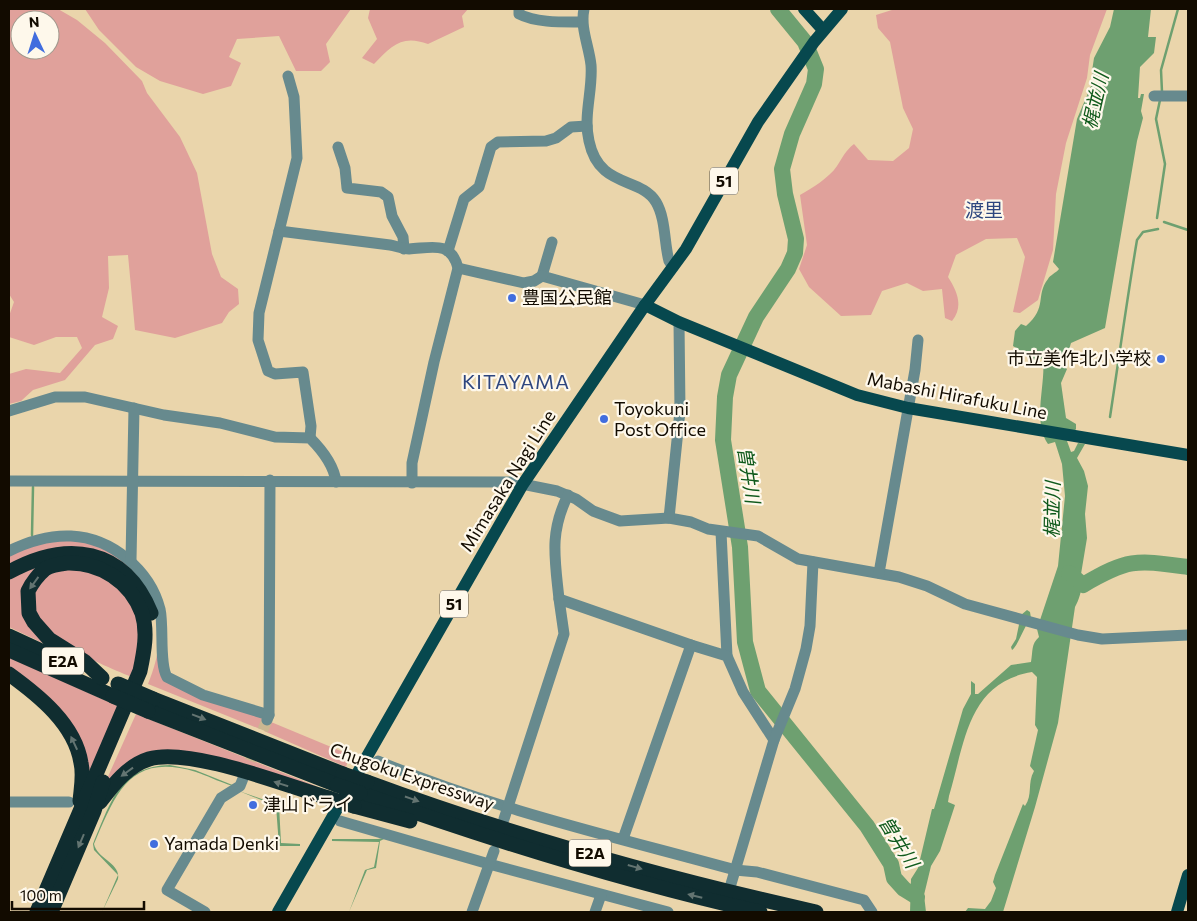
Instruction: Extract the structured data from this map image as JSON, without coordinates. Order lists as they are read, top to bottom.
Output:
{
  "streets": {
    "highway": ["E2A", "Chugoku Expressway"],
    "main road": ["51", "Mabashi Hirafuku Line", "Mimasaka Nagi Line"]
  },
  "crossings": [
    ["Mabashi Hirafuku Line", "Mimasaka Nagi Line"]
  ],
  "districts": ["渡里", "KITAYAMA"],
  "water": ["梶並川", "曽井川"],
  "places": [
    "豊国公民館",
    "市立美作北小学校",
    "Toyokuni Post Office",
    "津山ドライ",
    "Yamada Denki"
  ],
  "scale_bar": "100 m",
  "north": "top"
}
